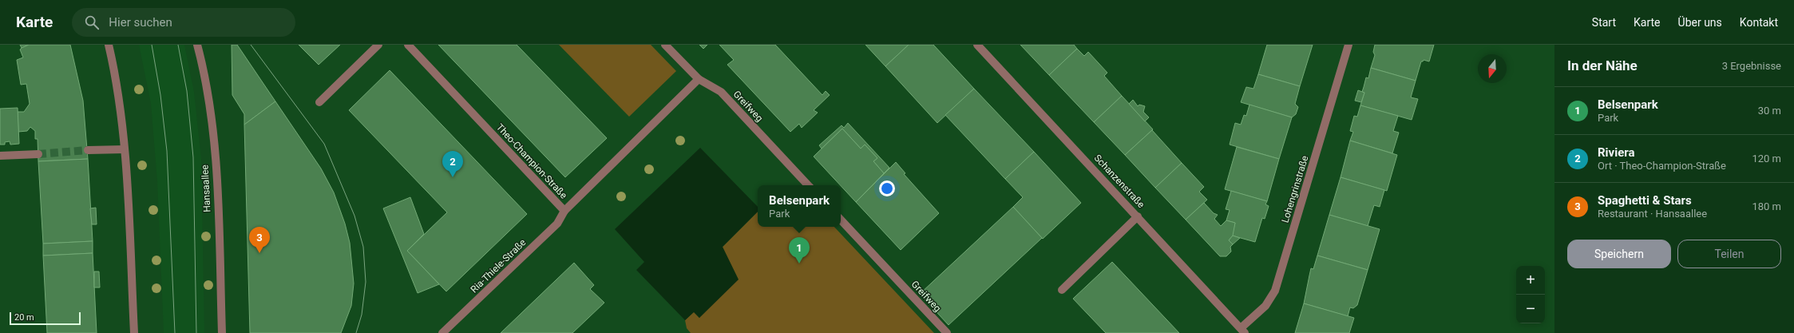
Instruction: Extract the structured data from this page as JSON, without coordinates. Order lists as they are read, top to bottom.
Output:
{
  "streets": {
    "street": [
      "Greifweg",
      "Theo-Champion-Straße",
      "Schanzenstraße",
      "Hansaallee",
      "Lohengrinstraße",
      "Ria-Thiele-Straße"
    ]
  },
  "crossings": [
    ["Greifweg", "Theo-Champion-Straße"],
    ["Theo-Champion-Straße", "Ria-Thiele-Straße"],
    ["Schanzenstraße", "Lohengrinstraße"]
  ],
  "scale_bar": "20 m",
  "north": "bottom",
  "page": {
    "header": "Karte",
    "search": "Hier suchen",
    "nav": [
      "Start",
      "Karte",
      "Über uns",
      "Kontakt"
    ],
    "heading": ["In der Nähe", "3 Ergebnisse"],
    "list": [
      {
        "mark": "1",
        "name": "Belsenpark",
        "note": "Park",
        "value": "30 m"
      },
      {
        "mark": "2",
        "name": "Riviera",
        "note": "Ort · Theo-Champion-Straße",
        "value": "120 m"
      },
      {
        "mark": "3",
        "name": "Spaghetti & Stars",
        "note": "Restaurant · Hansaallee",
        "value": "180 m"
      }
    ],
    "pins": ["2", "3", "1"],
    "popup": ["Belsenpark", "Park"],
    "buttons": ["Speichern", "Teilen"],
    "map_buttons": ["+", "−"],
    "scale": "20 m"
  }
}
